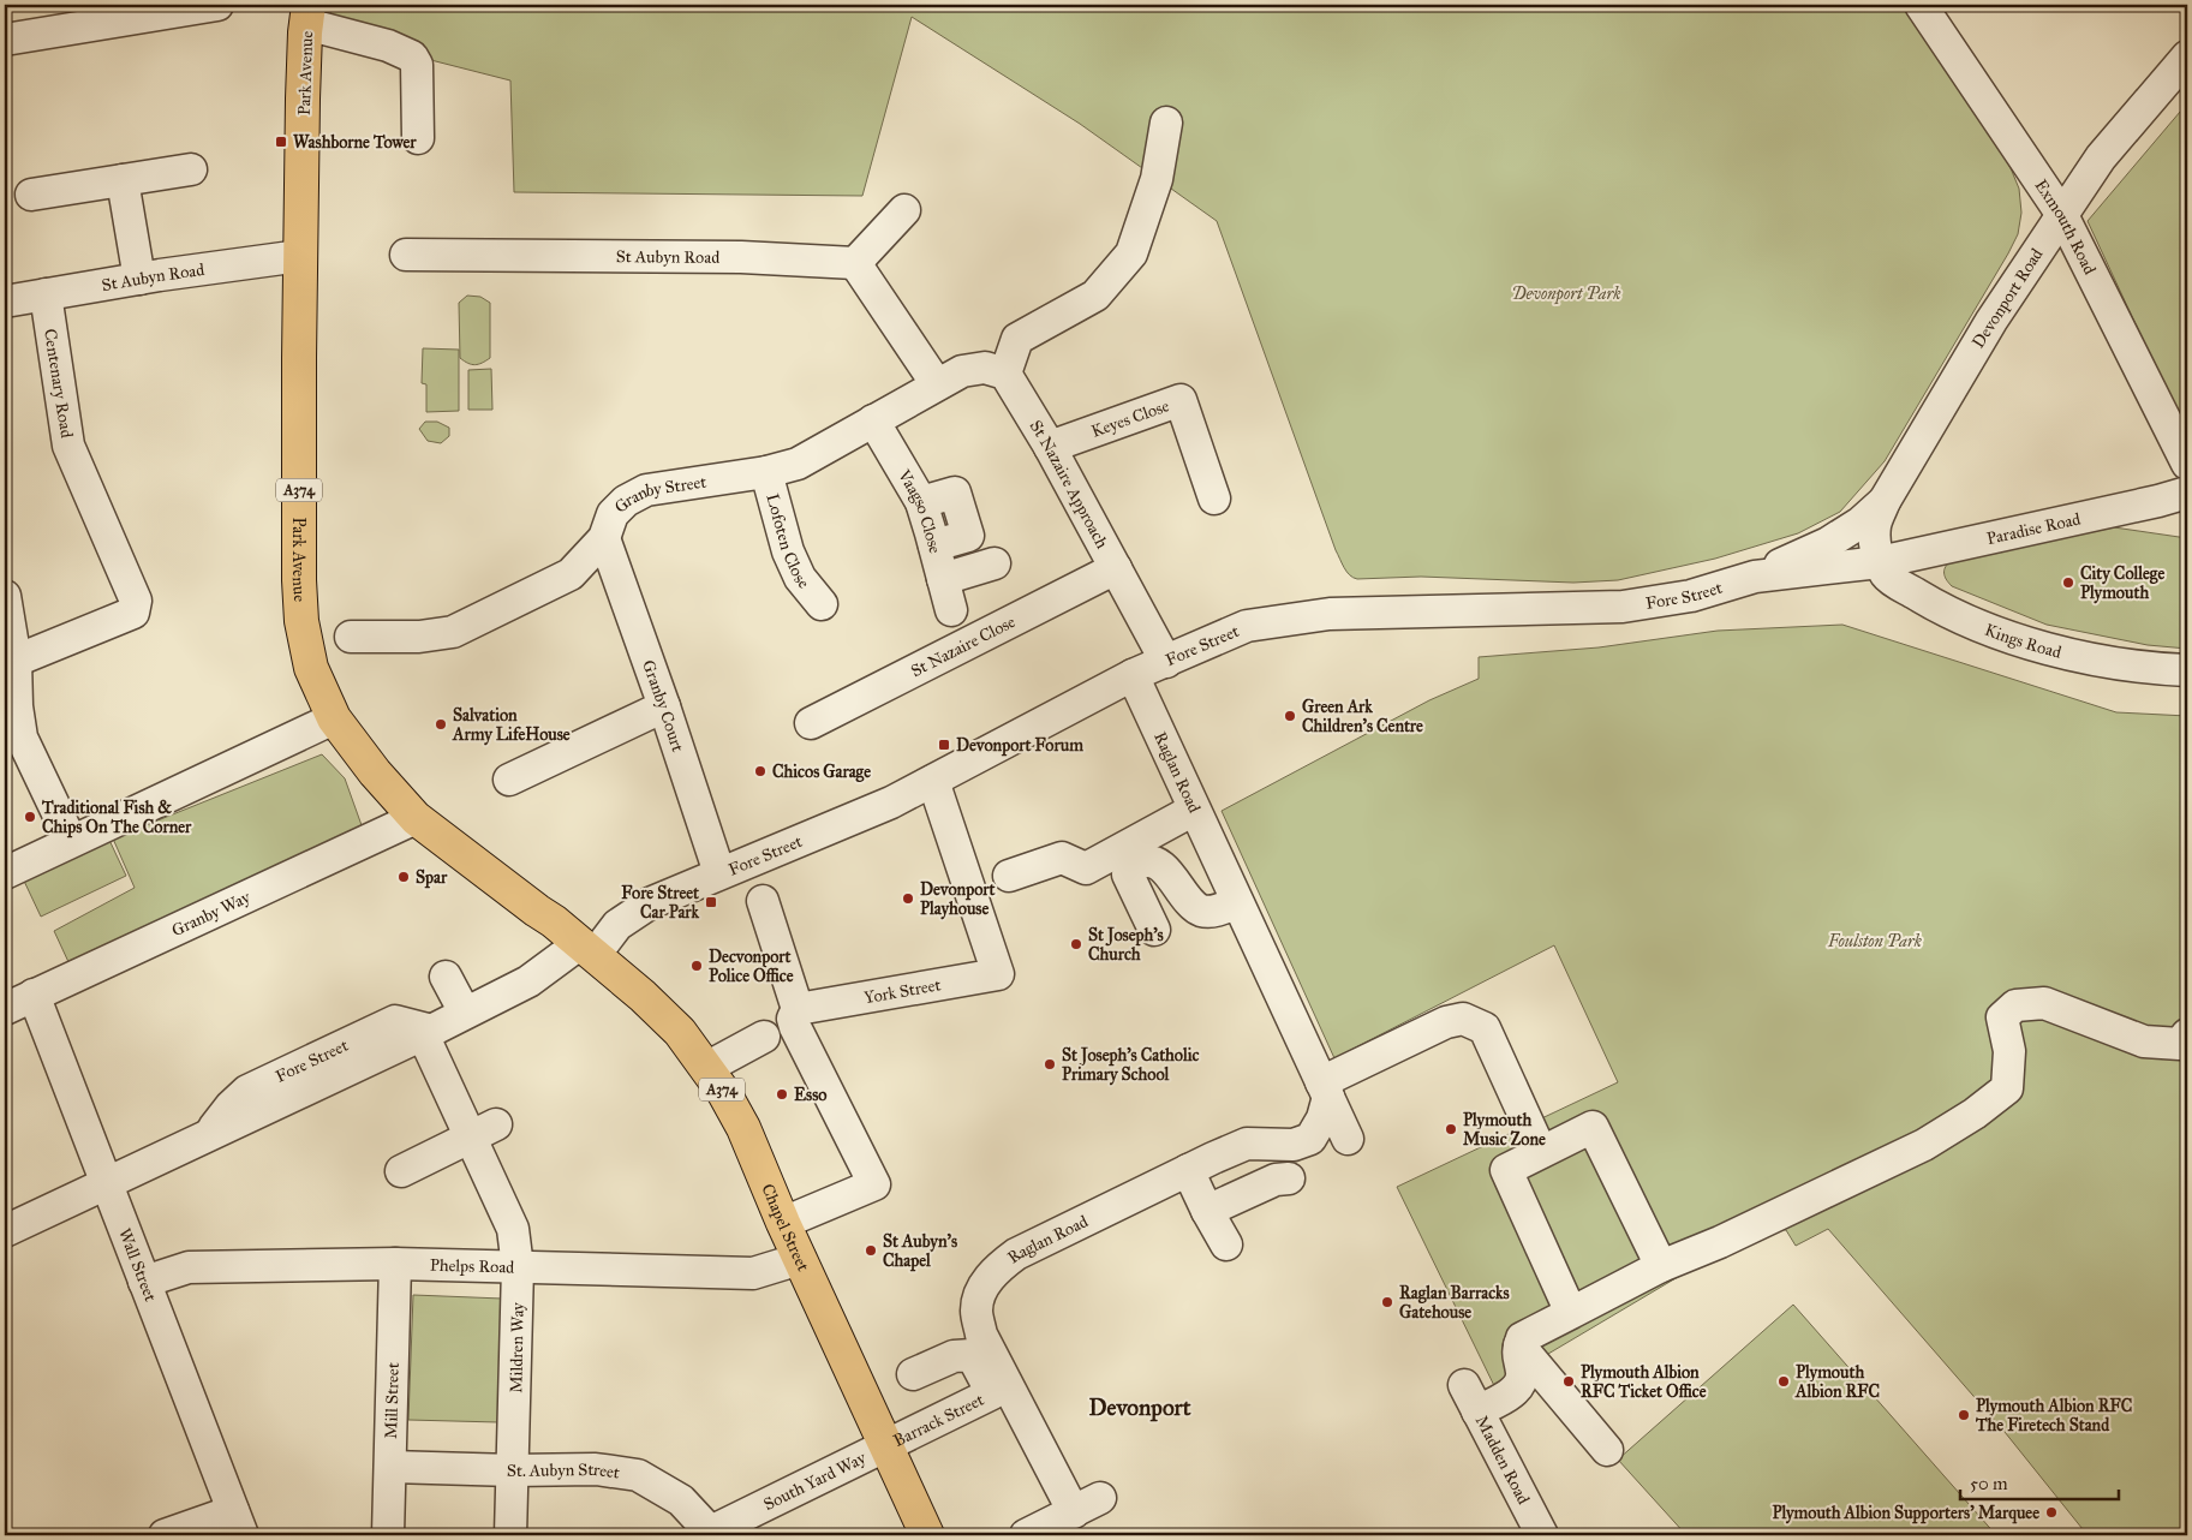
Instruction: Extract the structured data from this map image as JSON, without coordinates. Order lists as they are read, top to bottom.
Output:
{
  "streets": {
    "main road": ["Park Avenue", "A374", "Chapel Street"],
    "street": [
      "Exmouth Road",
      "St Aubyn Road",
      "Devonport Road",
      "Centenary Road",
      "Keyes Close",
      "St Nazaire Approach",
      "Granby Street",
      "Vaagso Close",
      "Paradise Road",
      "Lofoten Close",
      "Fore Street",
      "Kings Road",
      "St Nazaire Close",
      "Granby Court",
      "Raglan Road",
      "Granby Way",
      "York Street",
      "Wall Street",
      "Phelps Road",
      "Mildren Way",
      "Mill Street",
      "Barrack Street",
      "Madden Road",
      "St. Aubyn Street",
      "South Yard Way"
    ]
  },
  "crossings": [
    ["Park Avenue", "St Aubyn Road"],
    ["Park Avenue", "Fore Street"],
    ["Park Avenue", "Granby Way"],
    ["Park Avenue", "Chapel Street"],
    ["Exmouth Road", "Devonport Road"],
    ["St Aubyn Road", "Centenary Road"],
    ["Devonport Road", "Paradise Road"],
    ["Devonport Road", "Fore Street"],
    ["Devonport Road", "Kings Road"],
    ["Keyes Close", "St Nazaire Approach"],
    ["St Nazaire Approach", "Fore Street"],
    ["St Nazaire Approach", "St Nazaire Close"],
    ["Granby Street", "Vaagso Close"],
    ["Granby Street", "Lofoten Close"],
    ["Granby Street", "Granby Court"],
    ["Paradise Road", "Fore Street"],
    ["Paradise Road", "Kings Road"],
    ["Fore Street", "Kings Road"],
    ["Fore Street", "Granby Court"],
    ["Fore Street", "Raglan Road"],
    ["Fore Street", "York Street"],
    ["Fore Street", "Chapel Street"],
    ["Fore Street", "Wall Street"],
    ["Fore Street", "Mildren Way"],
    ["Granby Way", "Wall Street"],
    ["Chapel Street", "Phelps Road"],
    ["Chapel Street", "Barrack Street"],
    ["Chapel Street", "South Yard Way"],
    ["Wall Street", "Phelps Road"],
    ["Phelps Road", "Mildren Way"],
    ["Phelps Road", "Mill Street"],
    ["Mildren Way", "St. Aubyn Street"],
    ["Mill Street", "St. Aubyn Street"],
    ["Barrack Street", "South Yard Way"],
    ["St. Aubyn Street", "South Yard Way"]
  ],
  "districts": ["Devonport"],
  "parks": ["Devonport Park", "Foulston Park"],
  "places": {
    "transit": ["Washborne Tower", "Devonport Forum", "Fore Street Car Park"],
    "other": [
      "City College Plymouth",
      "Green Ark Children's Centre",
      "Salvation Army LifeHouse",
      "Chicos Garage",
      "Traditional Fish & Chips On The Corner",
      "Spar",
      "Devonport Playhouse",
      "St Joseph's Church",
      "Decvonport Police Office",
      "St Joseph's Catholic Primary School",
      "Esso",
      "Plymouth Music Zone",
      "St Aubyn's Chapel",
      "Raglan Barracks Gatehouse",
      "Plymouth Albion RFC Ticket Office",
      "Plymouth Albion RFC",
      "Plymouth Albion RFC The Firetech Stand",
      "Plymouth Albion Supporters' Marquee"
    ]
  },
  "scale_bar": "50 m"
}
